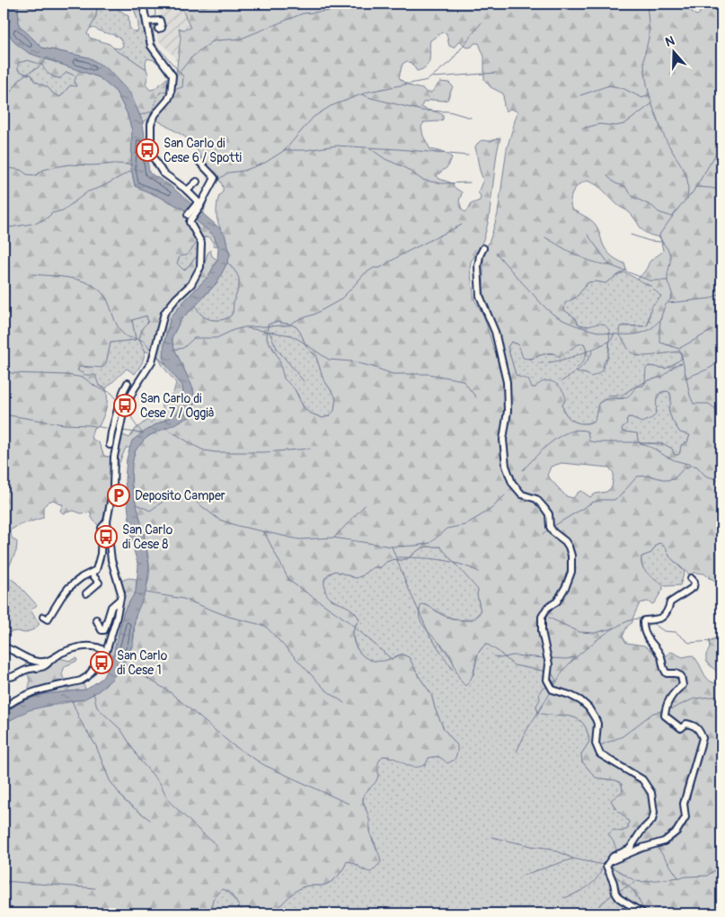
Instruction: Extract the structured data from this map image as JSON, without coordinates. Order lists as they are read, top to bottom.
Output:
{
  "places": {
    "bus stop": [
      "San Carlo di Cese 6 / Spotti",
      "San Carlo di Cese 7 / Oggià",
      "San Carlo di Cese 8",
      "San Carlo di Cese 1"
    ],
    "parking": ["Deposito Camper"]
  },
  "north": "top"
}
